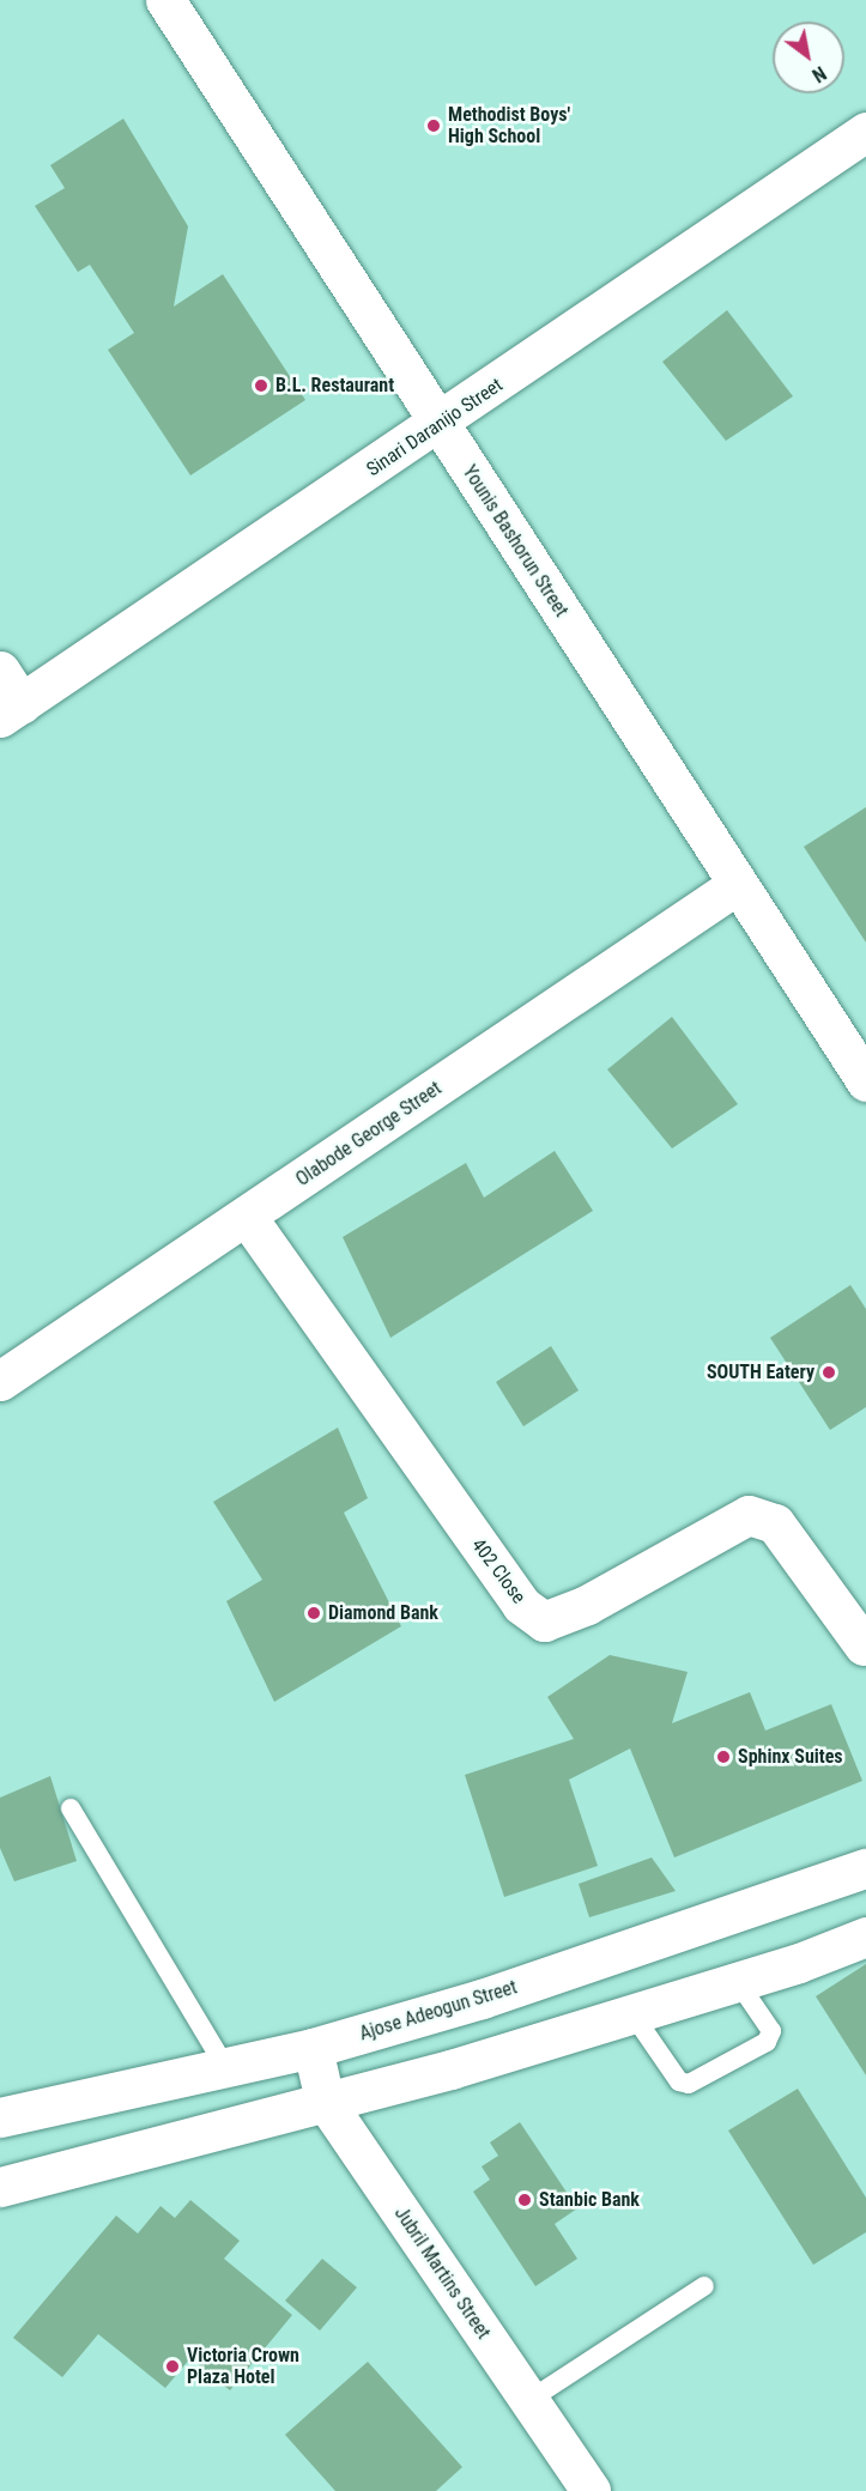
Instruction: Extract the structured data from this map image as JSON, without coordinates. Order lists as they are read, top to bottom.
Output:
{
  "streets": {
    "street": [
      "Sinari Daranijo Street",
      "Younis Bashorun Street",
      "Olabode George Street",
      "402 Close",
      "Ajose Adeogun Street",
      "Jubril Martins Street"
    ]
  },
  "crossings": [
    ["Sinari Daranijo Street", "Younis Bashorun Street"],
    ["Younis Bashorun Street", "Olabode George Street"],
    ["Olabode George Street", "402 Close"],
    ["Ajose Adeogun Street", "Jubril Martins Street"]
  ],
  "places": [
    "Methodist Boys' High School",
    "B.L. Restaurant",
    "SOUTH Eatery",
    "Diamond Bank",
    "Sphinx Suites",
    "Stanbic Bank",
    "Victoria Crown Plaza Hotel"
  ],
  "north": "bottom right"
}
